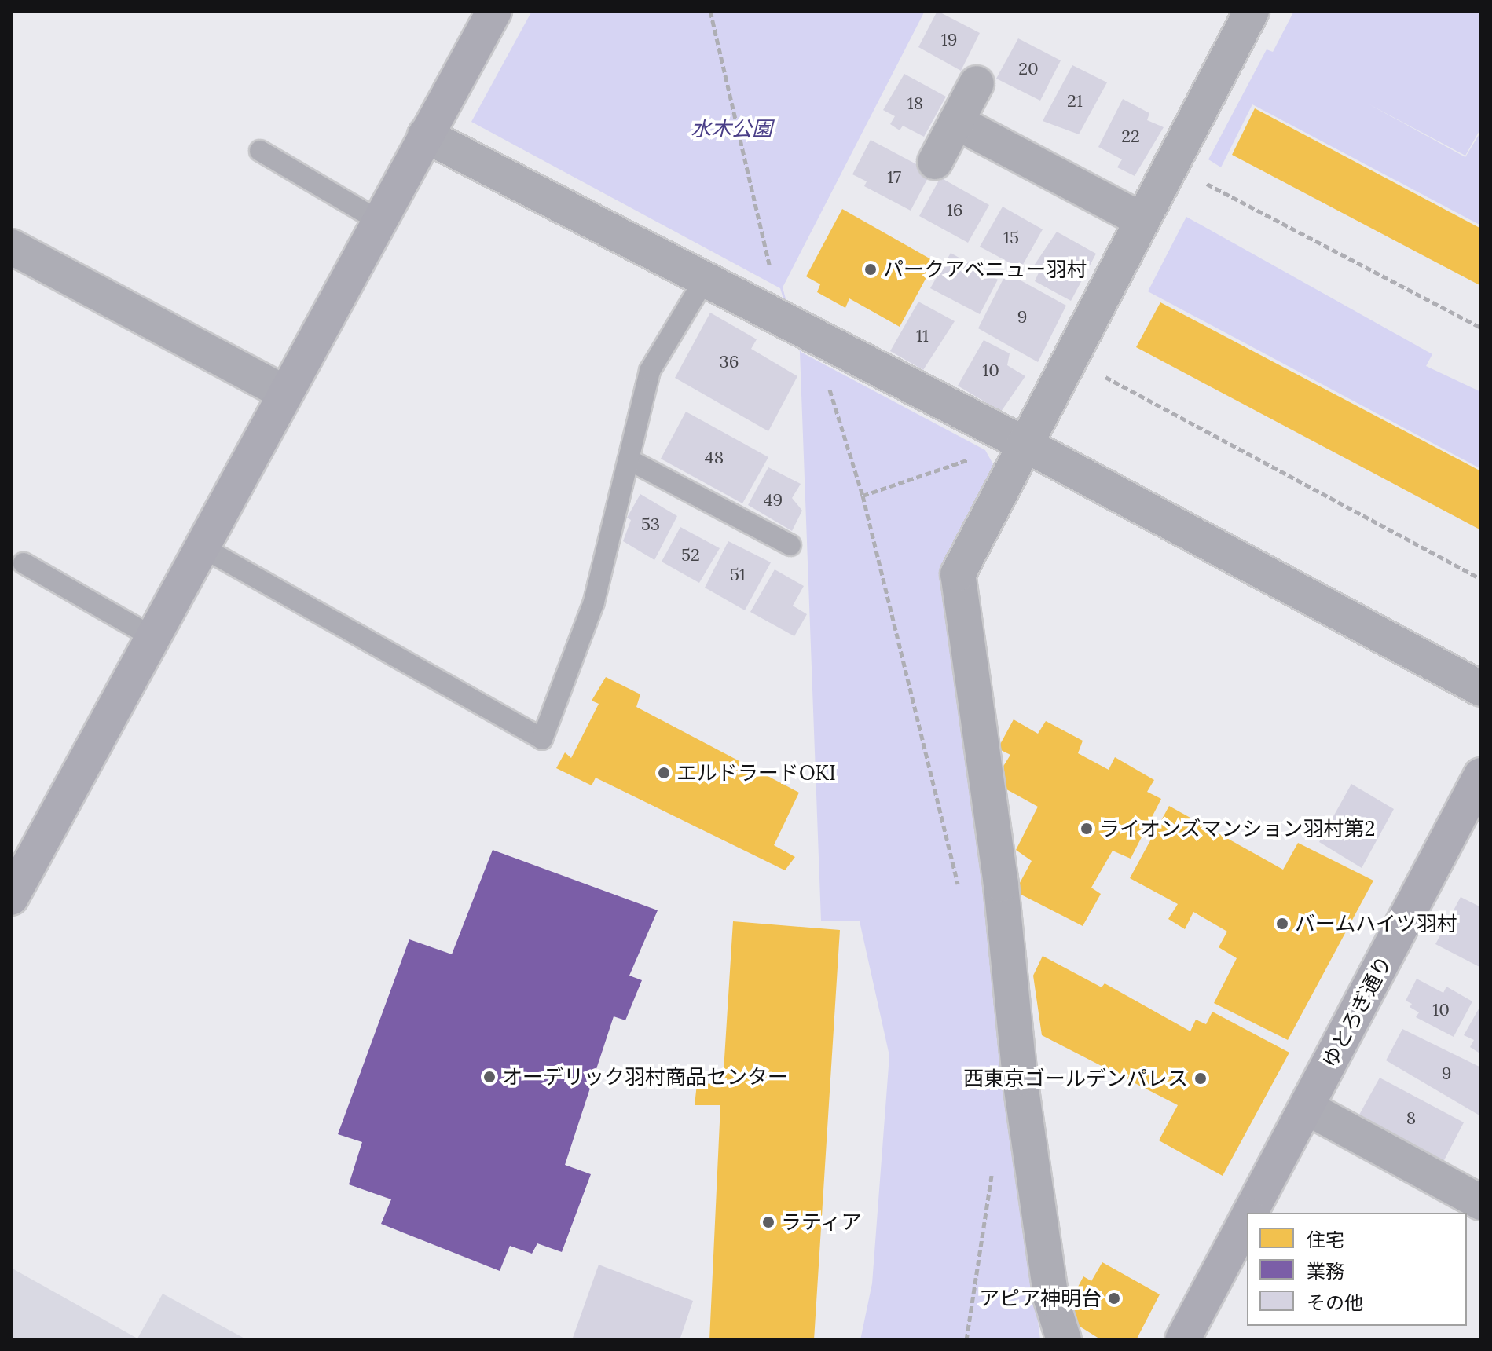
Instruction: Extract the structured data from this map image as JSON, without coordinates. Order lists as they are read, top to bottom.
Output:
{
  "streets": {
    "street": ["ゆとろぎ通り"]
  },
  "parks": ["水木公園"],
  "places": [
    "パークアベニュー羽村",
    "エルドラードOKI",
    "ライオンズマンション羽村第2",
    "バームハイツ羽村",
    "オーデリック羽村商品センター",
    "西東京ゴールデンパレス",
    "ラティア",
    "アピア神明台"
  ],
  "house_numbers": [
    "19",
    "20",
    "21",
    "18",
    "22",
    "17",
    "16",
    "15",
    "9",
    "11",
    "36",
    "10",
    "48",
    "49",
    "53",
    "52",
    "51",
    "10",
    "9",
    "8"
  ],
  "legend": ["住宅", "業務", "その他"]
}
